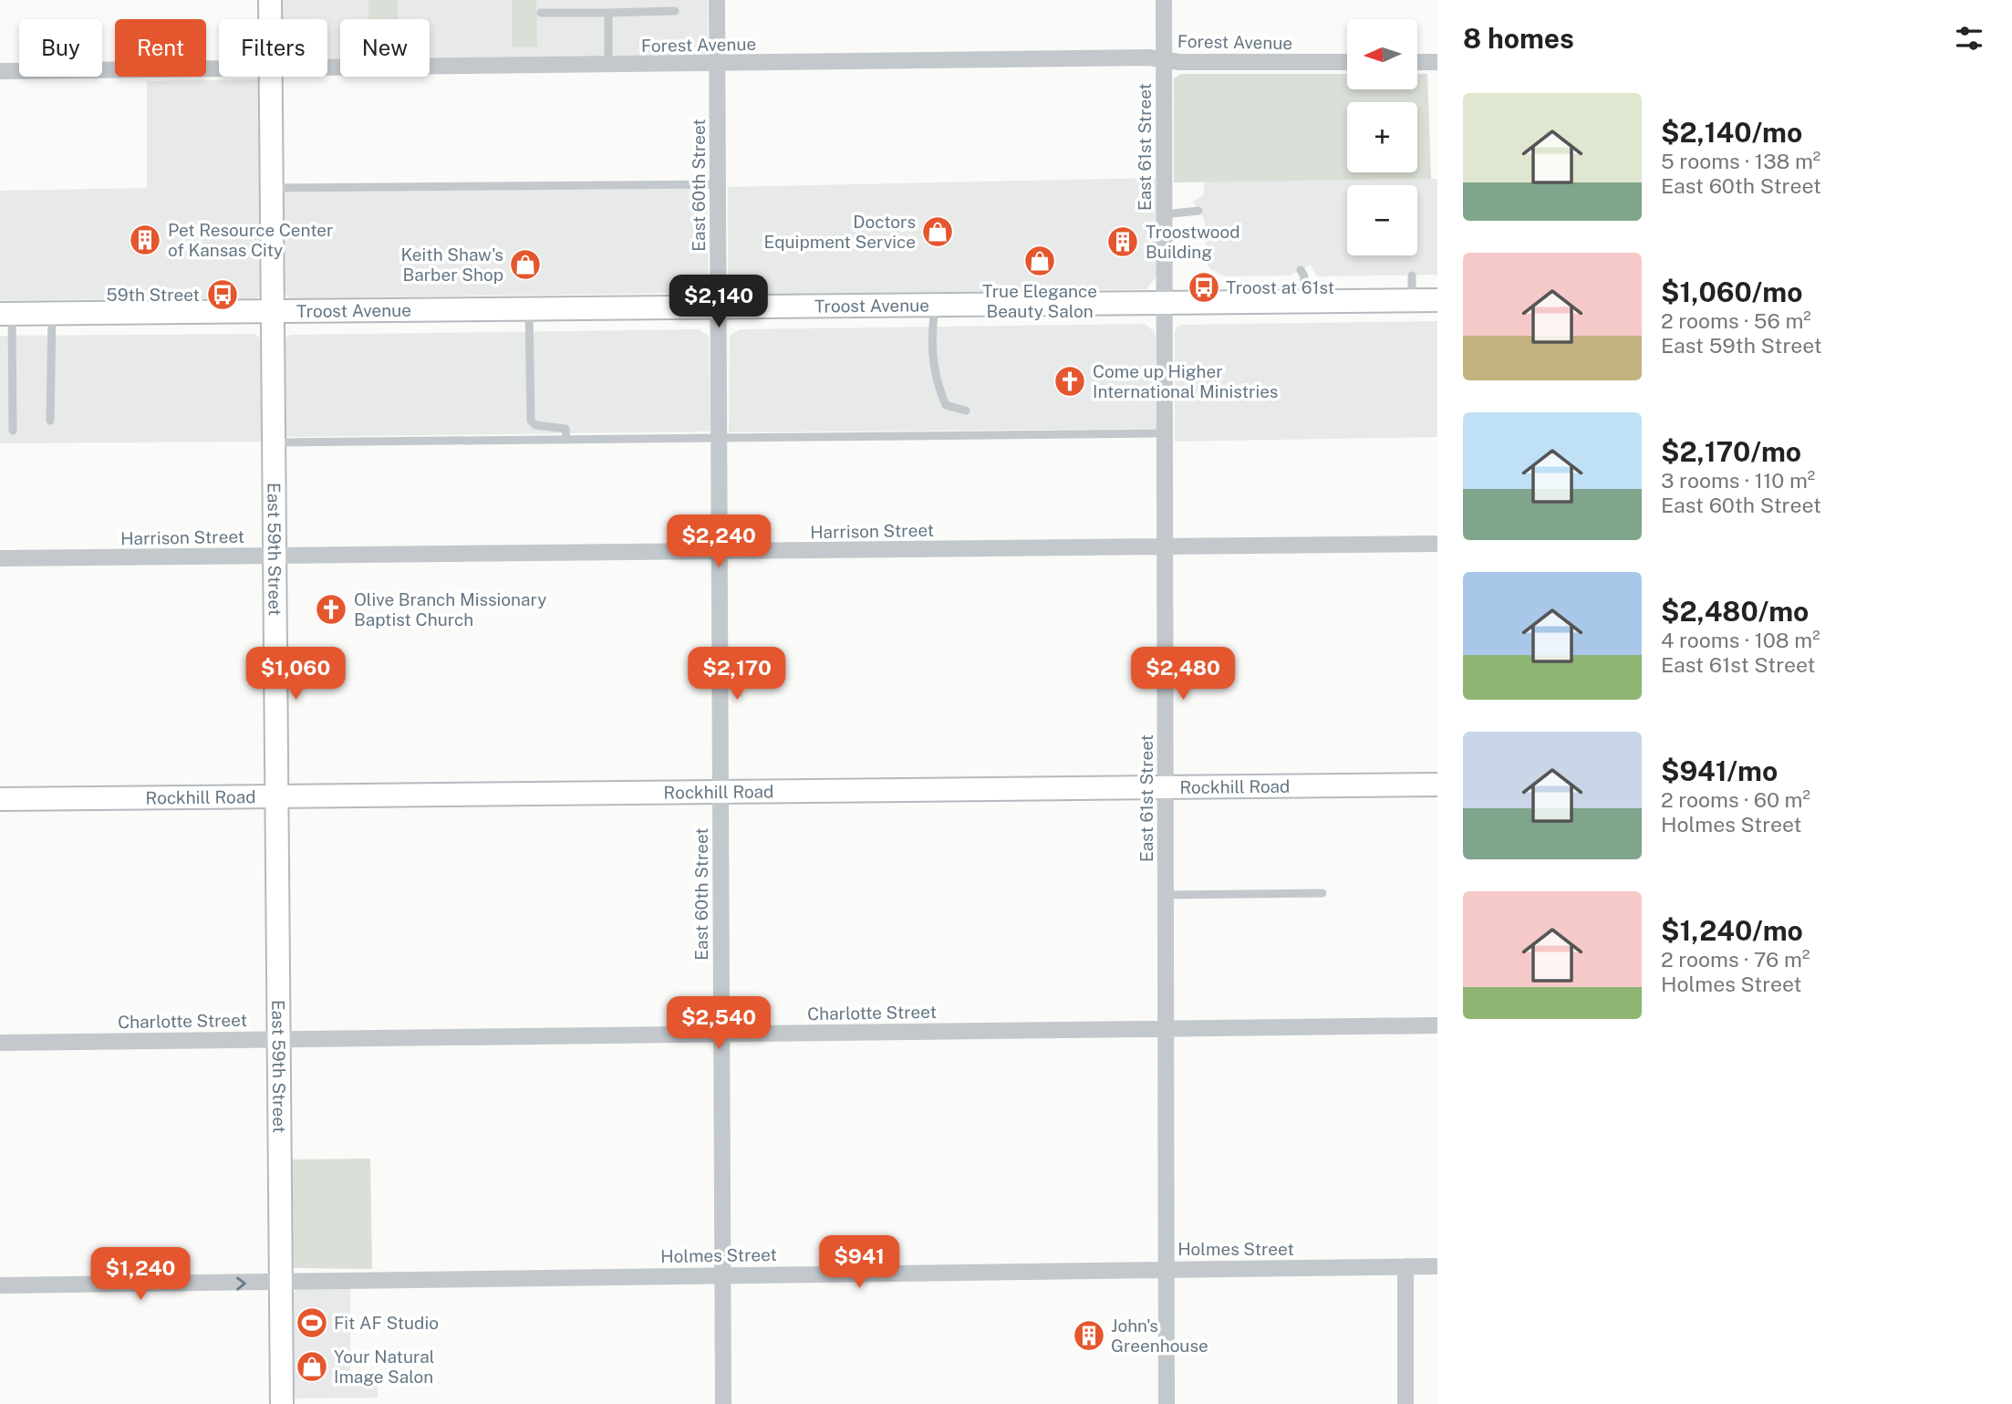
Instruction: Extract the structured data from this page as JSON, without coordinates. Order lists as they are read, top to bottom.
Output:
{
  "streets": {
    "main road": ["Troost Avenue", "East 59th Street", "Rockhill Road"],
    "street": [
      "Forest Avenue",
      "East 61st Street",
      "East 60th Street",
      "Harrison Street",
      "Charlotte Street",
      "Holmes Street"
    ]
  },
  "crossings": [
    ["Forest Avenue", "East 61st Street"],
    ["Forest Avenue", "East 60th Street"],
    ["East 61st Street", "Troost Avenue"],
    ["East 61st Street", "Harrison Street"],
    ["East 61st Street", "Rockhill Road"],
    ["East 61st Street", "Charlotte Street"],
    ["East 61st Street", "Holmes Street"],
    ["East 60th Street", "Troost Avenue"],
    ["East 60th Street", "Harrison Street"],
    ["East 60th Street", "Rockhill Road"],
    ["East 60th Street", "Charlotte Street"],
    ["East 60th Street", "Holmes Street"],
    ["Troost Avenue", "East 59th Street"],
    ["Harrison Street", "East 59th Street"],
    ["East 59th Street", "Rockhill Road"],
    ["East 59th Street", "Charlotte Street"],
    ["East 59th Street", "Holmes Street"]
  ],
  "places": {
    "shop": [
      "Doctors Equipment Service",
      "True Elegance Beauty Salon",
      "Keith Shaw's Barber Shop",
      "Your Natural Image Salon"
    ],
    "building": ["Pet Resource Center of Kansas City", "Troostwood Building", "John's Greenhouse"],
    "bus stop": ["Troost at 61st", "59th Street"],
    "church": ["Come up Higher International Ministries", "Olive Branch Missionary Baptist Church"],
    "sports": ["Fit AF Studio"]
  },
  "north": "left",
  "page": {
    "heading": "8 homes",
    "map_buttons": ["+", "−"],
    "chip": [
      "Buy",
      "Rent",
      "Filters",
      "New"
    ],
    "list": [
      {
        "name": "$2,140/mo",
        "note": "5 rooms · 138 m² · East 60th Street"
      },
      {
        "name": "$1,060/mo",
        "note": "2 rooms · 56 m² · East 59th Street"
      },
      {
        "name": "$2,170/mo",
        "note": "3 rooms · 110 m² · East 60th Street"
      },
      {
        "name": "$2,480/mo",
        "note": "4 rooms · 108 m² · East 61st Street"
      },
      {
        "name": "$941/mo",
        "note": "2 rooms · 60 m² · Holmes Street"
      },
      {
        "name": "$1,240/mo",
        "note": "2 rooms · 76 m² · Holmes Street"
      }
    ],
    "price": [
      "$2,140",
      "$2,240",
      "$1,060",
      "$2,170",
      "$2,480",
      "$2,540",
      "$941",
      "$1,240"
    ]
  }
}
